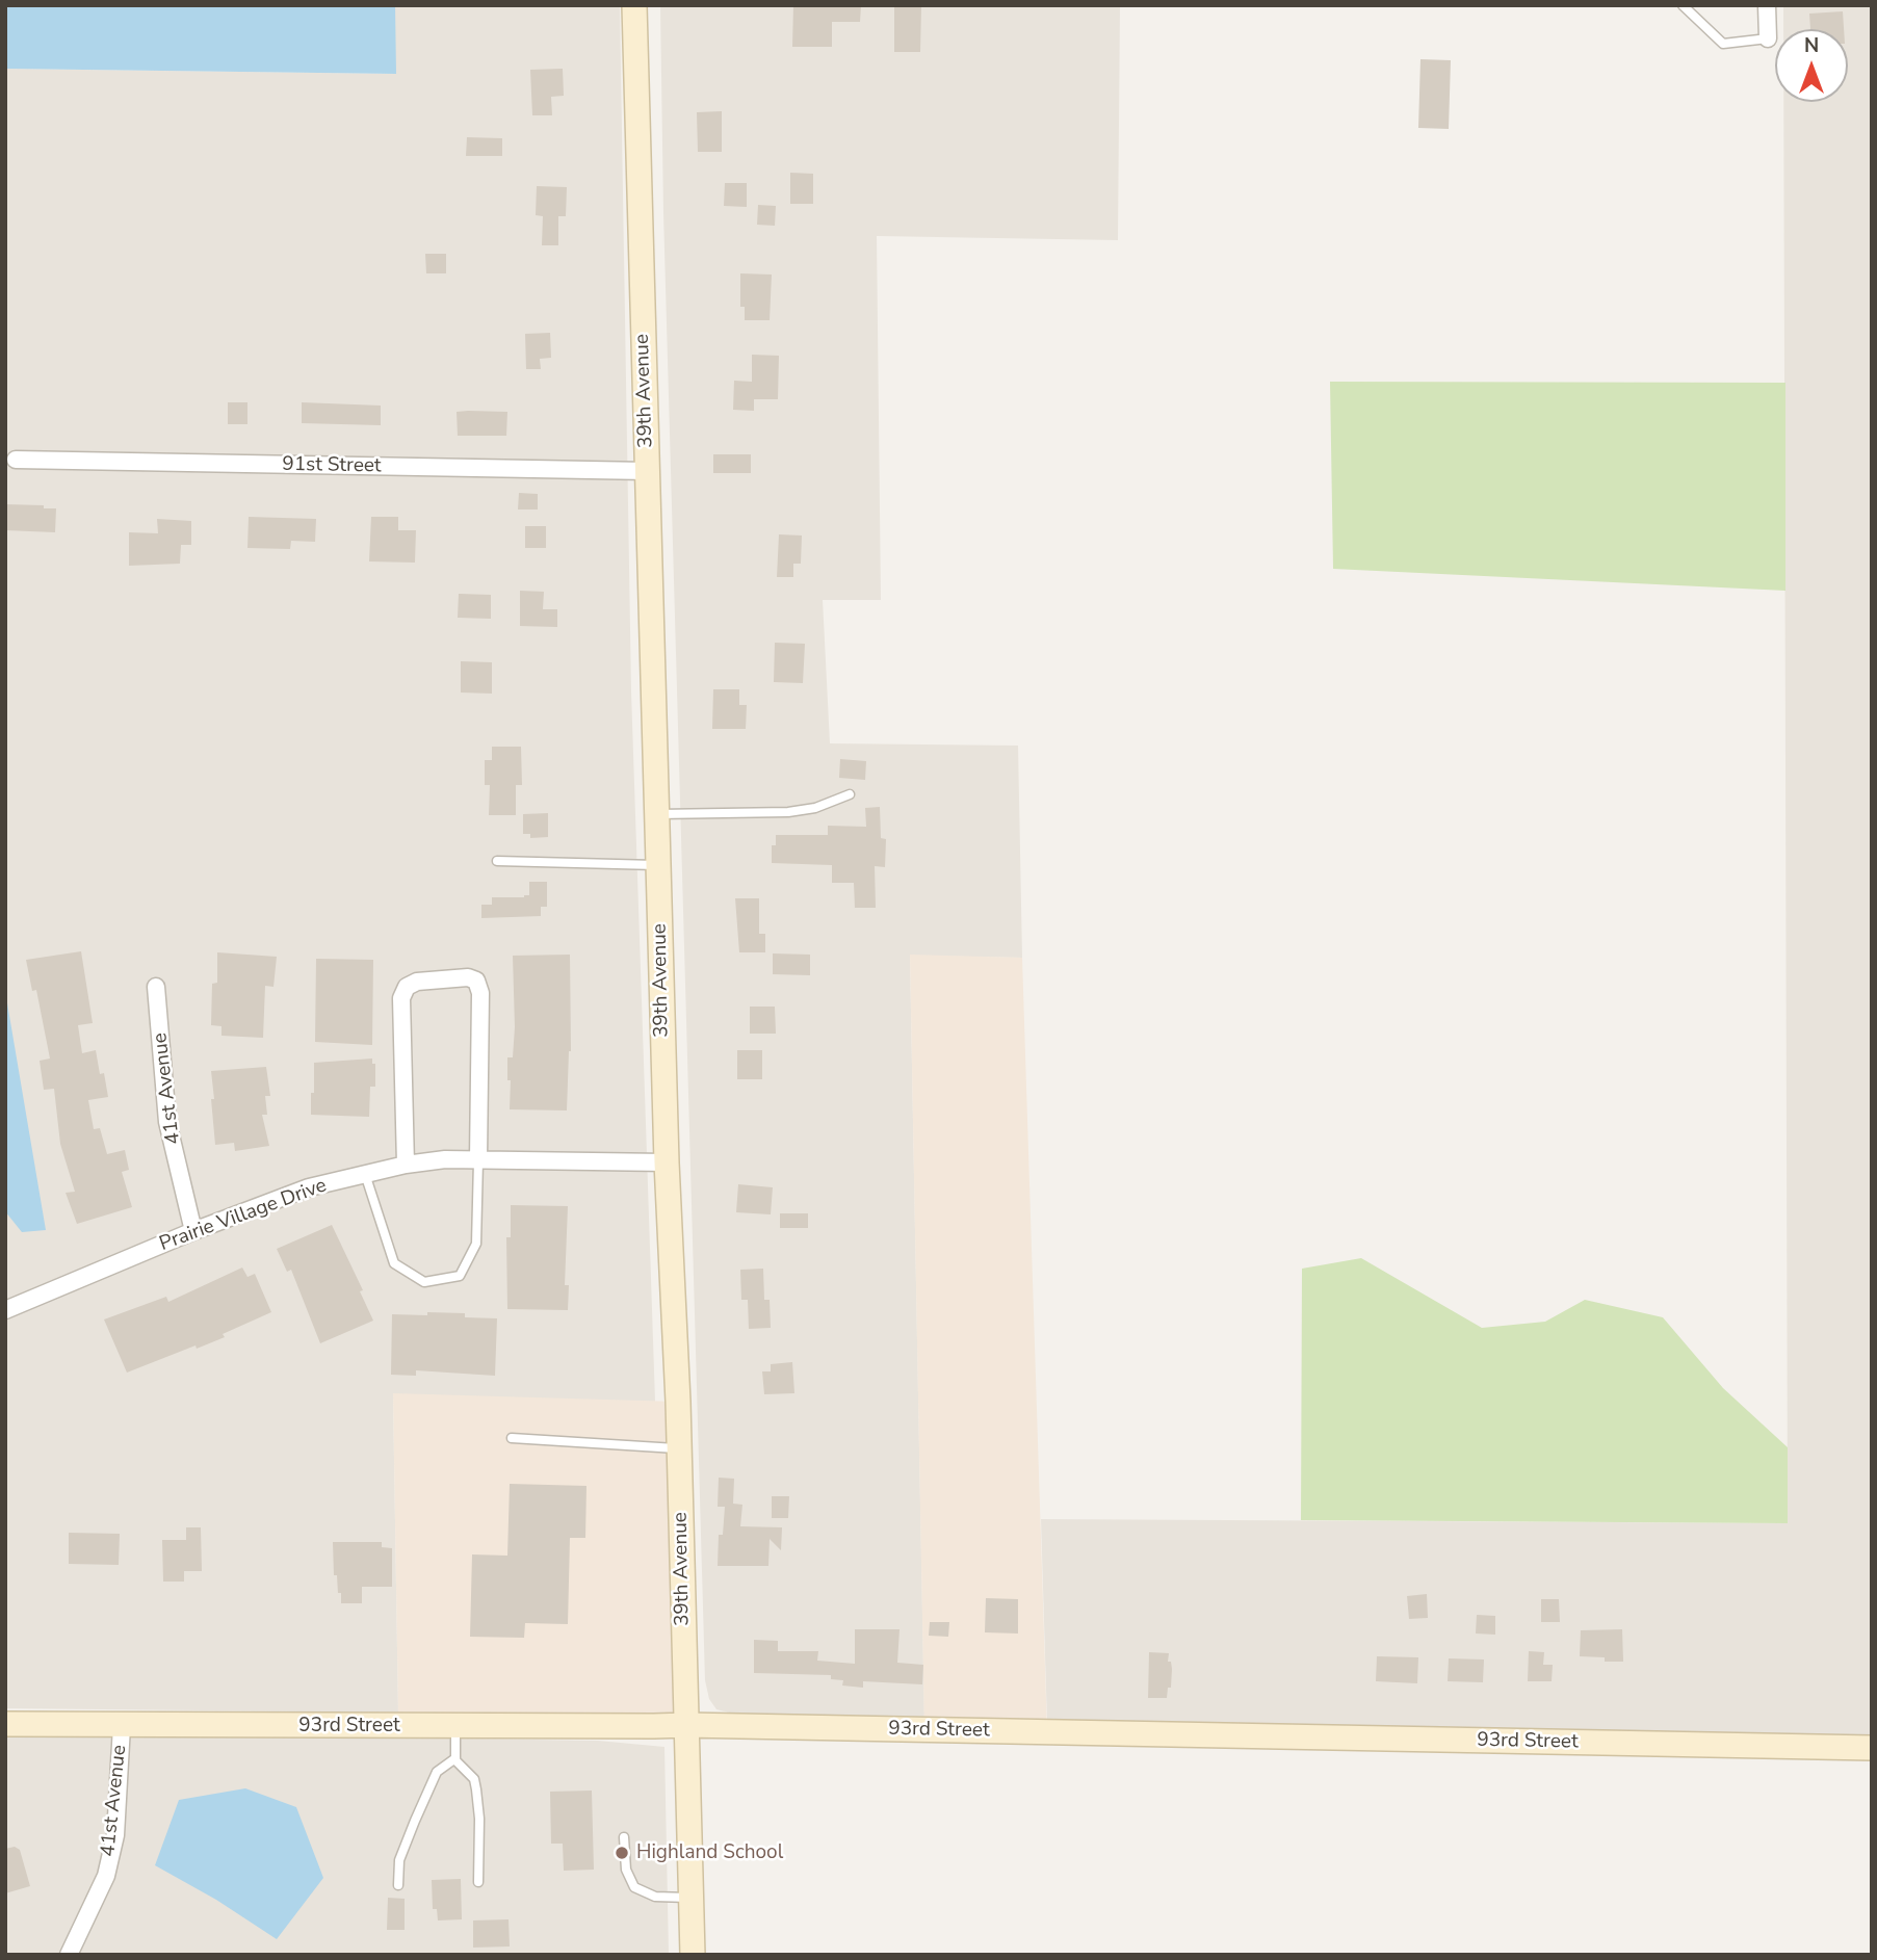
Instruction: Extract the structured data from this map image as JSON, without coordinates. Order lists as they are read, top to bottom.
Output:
{
  "streets": {
    "main road": ["39th Avenue", "93rd Street"],
    "street": ["91st Street", "41st Avenue", "Prairie Village Drive"]
  },
  "crossings": [
    ["39th Avenue", "91st Street"],
    ["39th Avenue", "Prairie Village Drive"],
    ["39th Avenue", "93rd Street"],
    ["41st Avenue", "Prairie Village Drive"],
    ["41st Avenue", "93rd Street"]
  ],
  "places": ["Highland School"],
  "north": "top"
}
